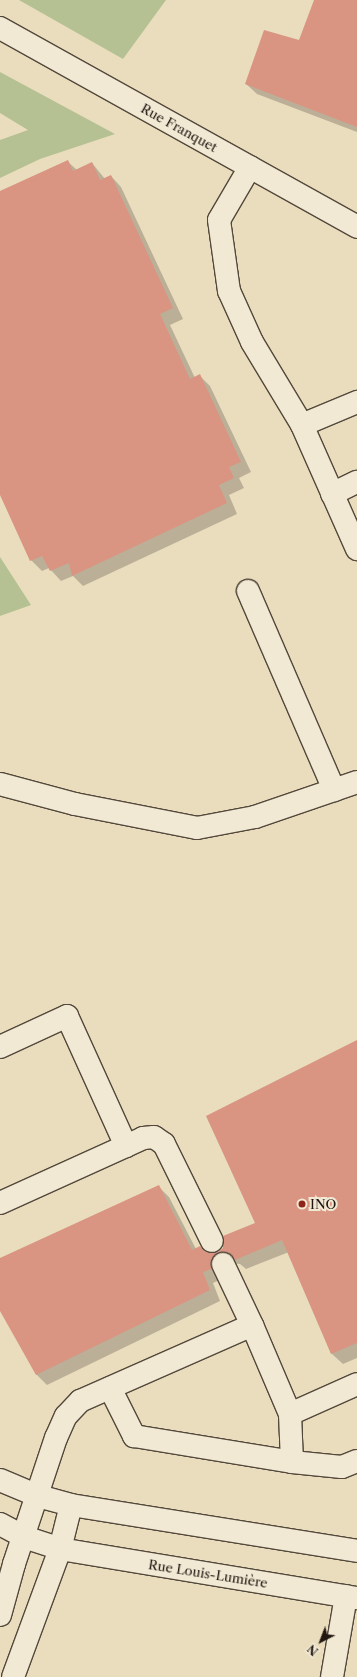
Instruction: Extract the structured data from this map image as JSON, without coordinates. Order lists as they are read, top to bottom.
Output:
{
  "streets": {
    "street": ["Rue Franquet", "Rue Louis-Lumière"]
  },
  "places": ["INO"],
  "north": "bottom left"
}
